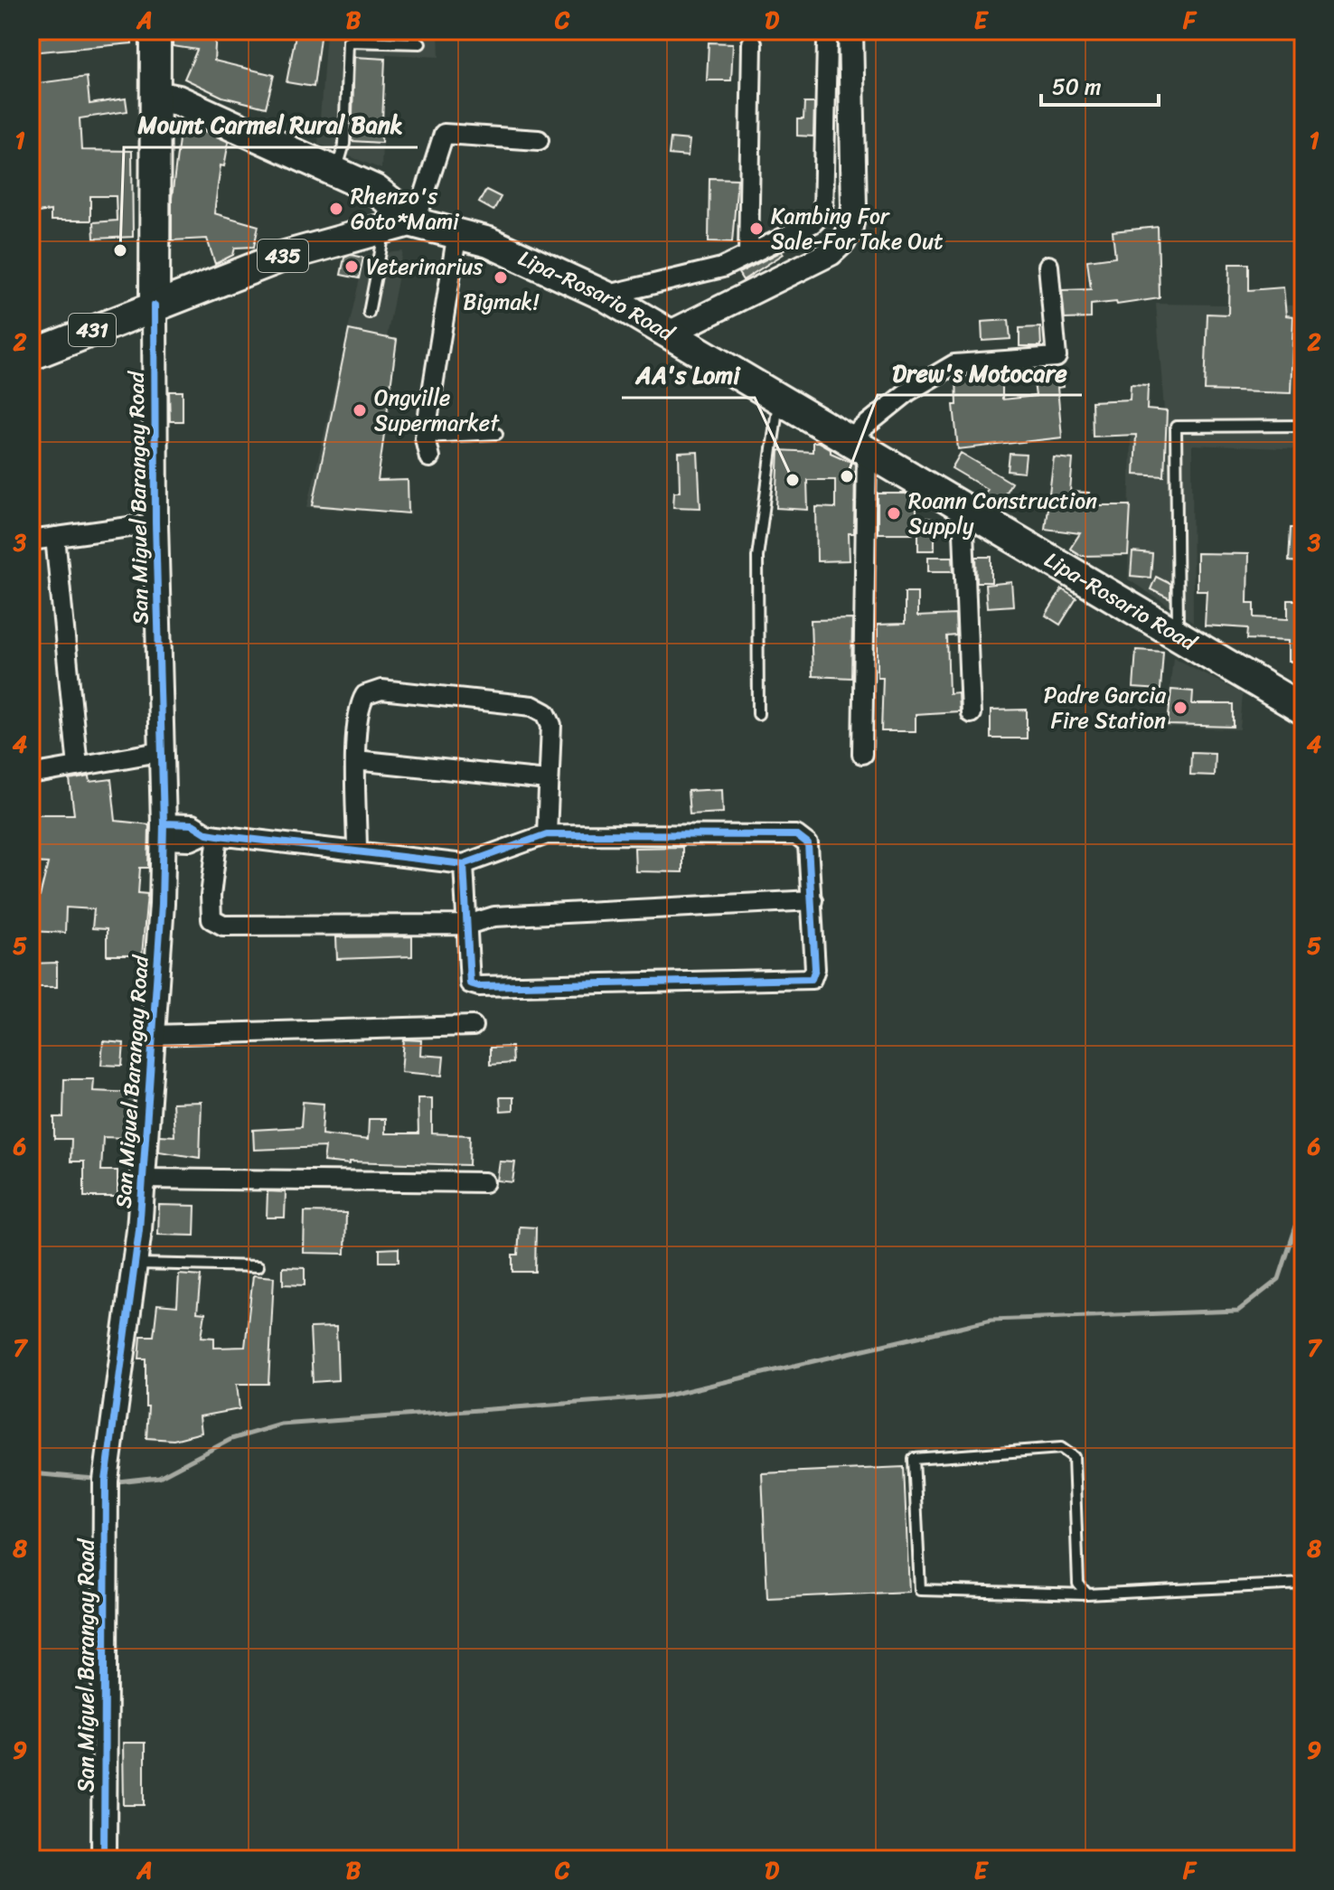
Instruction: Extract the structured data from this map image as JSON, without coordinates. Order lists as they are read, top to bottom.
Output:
{
  "streets": {
    "main road": ["435", "Lipa-Rosario Road", "431"],
    "street": ["San Miguel Barangay Road"]
  },
  "crossings": [
    ["435", "Lipa-Rosario Road"],
    ["Lipa-Rosario Road", "San Miguel Barangay Road"]
  ],
  "places": [
    "Rhenzo's Goto*Mami",
    "Kambing For Sale-For Take Out",
    "Mount Carmel Rural Bank",
    "Veterinarius",
    "Bigmak!",
    "Ongville Supermarket",
    "Drew's Motocare",
    "AA's Lomi",
    "Roann Construction Supply",
    "Padre Garcia Fire Station"
  ],
  "scale_bar": "50 m",
  "grid": {
    "columns": [
      "A",
      "B",
      "C",
      "D",
      "E",
      "F"
    ],
    "rows": [
      "1",
      "2",
      "3",
      "4",
      "5",
      "6",
      "7",
      "8",
      "9"
    ]
  }
}
